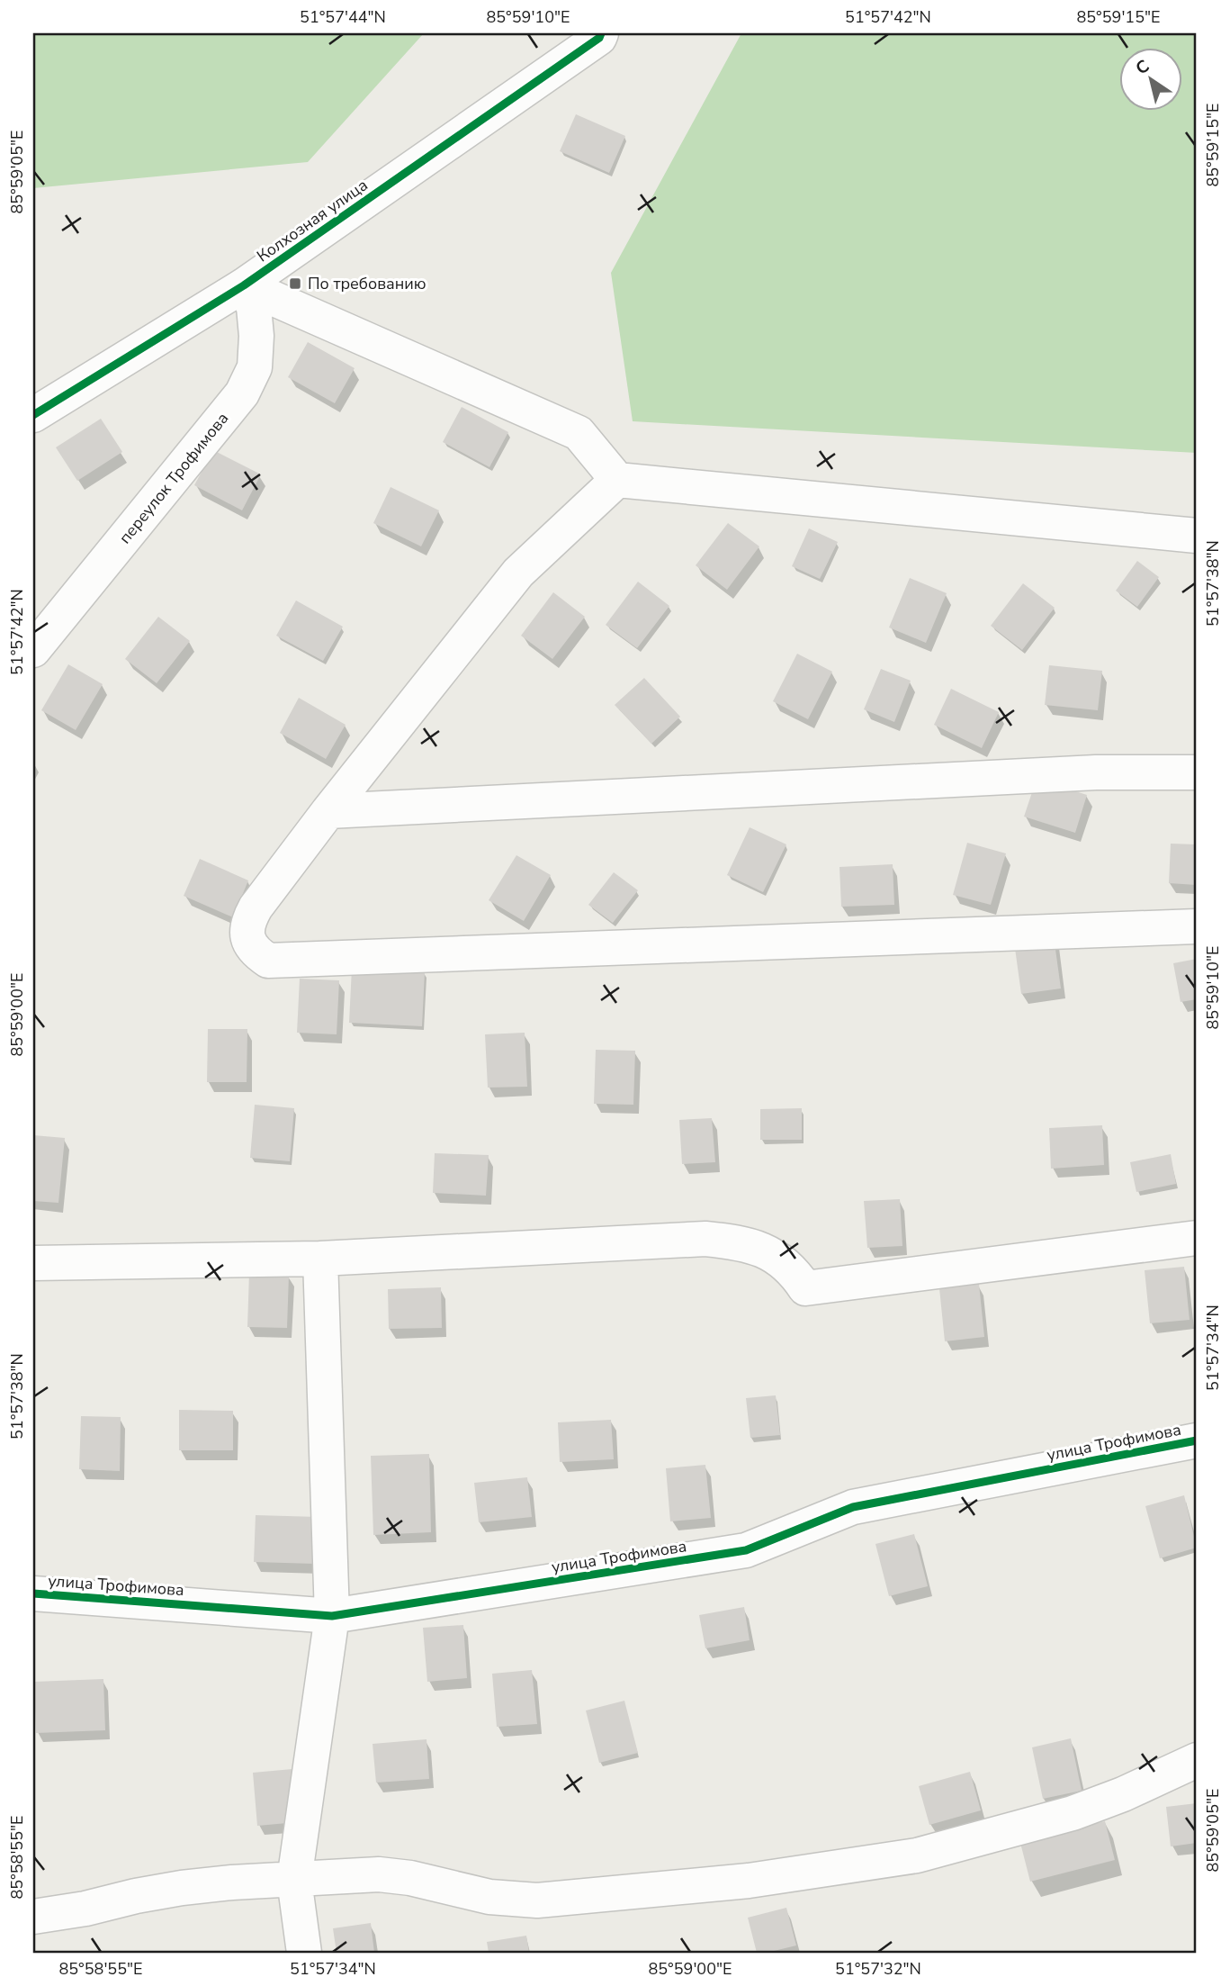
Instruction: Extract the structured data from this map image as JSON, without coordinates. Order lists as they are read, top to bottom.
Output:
{
  "streets": {
    "street": ["Колхозная улица", "переулок Трофимова", "улица Трофимова"]
  },
  "crossings": [
    ["Колхозная улица", "переулок Трофимова"]
  ],
  "places": {
    "transit": ["По требованию"]
  },
  "north": "top left",
  "coordinates": [
    "51°57'44\"N",
    "85°59'10\"E",
    "51°57'42\"N",
    "85°59'15\"E",
    "85°59'05\"E",
    "51°57'38\"N",
    "85°59'00\"E",
    "51°57'34\"N",
    "85°58'55\"E",
    "51°57'32\"N"
  ]
}
